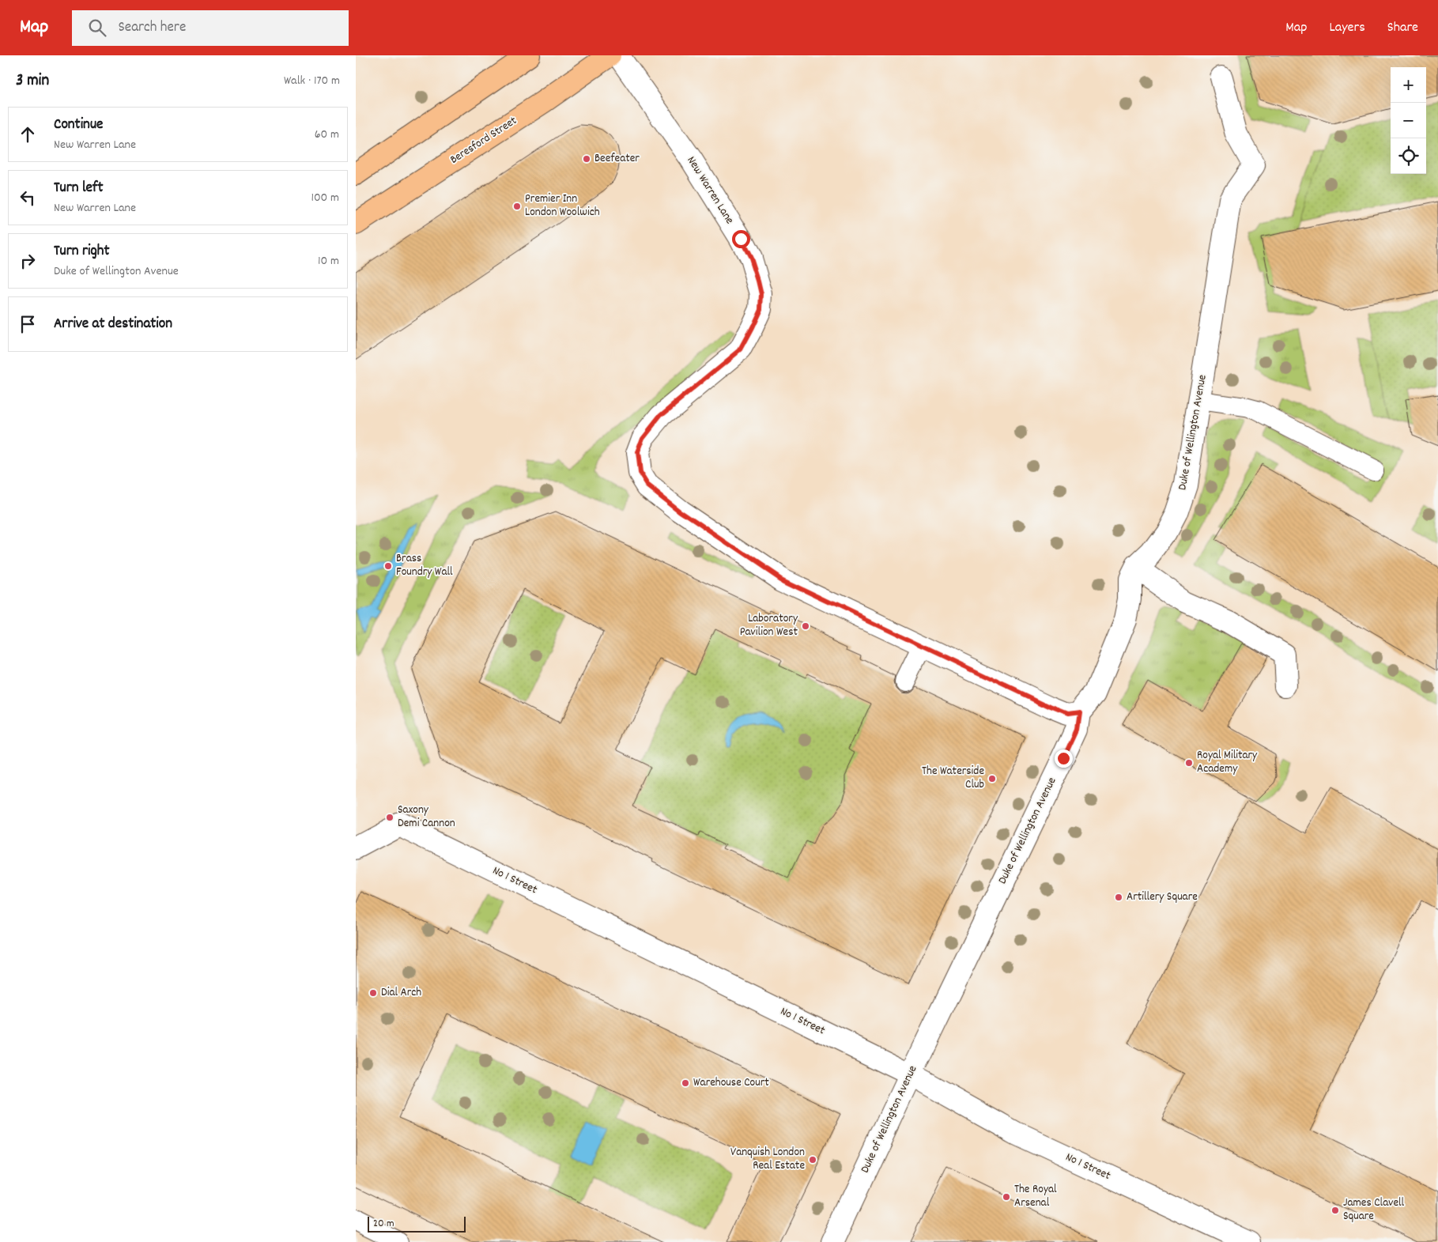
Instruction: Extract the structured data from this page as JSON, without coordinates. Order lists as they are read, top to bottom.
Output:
{
  "streets": {
    "main road": ["Beresford Street"],
    "street": ["New Warren Lane", "Duke of Wellington Avenue", "No 1 Street"]
  },
  "crossings": [
    ["New Warren Lane", "Duke of Wellington Avenue"],
    ["Duke of Wellington Avenue", "No 1 Street"]
  ],
  "places": [
    "Beefeater",
    "Premier Inn London Woolwich",
    "Brass Foundry Wall",
    "Laboratory Pavilion West",
    "Royal Military Academy",
    "The Waterside Club",
    "Saxony Demi Cannon",
    "Artillery Square",
    "Dial Arch",
    "Warehouse Court",
    "Vanquish London Real Estate",
    "The Royal Arsenal",
    "James Clavell Square"
  ],
  "scale_bar": "20 m",
  "page": {
    "header": "Map",
    "search": "Search here",
    "nav": ["Map", "Layers", "Share"],
    "heading": ["3 min", "Walk · 170 m"],
    "map_buttons": ["+", "−"],
    "list": [
      ["Continue", "New Warren Lane", "60 m"],
      ["Turn left", "New Warren Lane", "100 m"],
      ["Turn right", "Duke of Wellington Avenue", "10 m"],
      "Arrive at destination"
    ],
    "scale": "20 m"
  }
}
